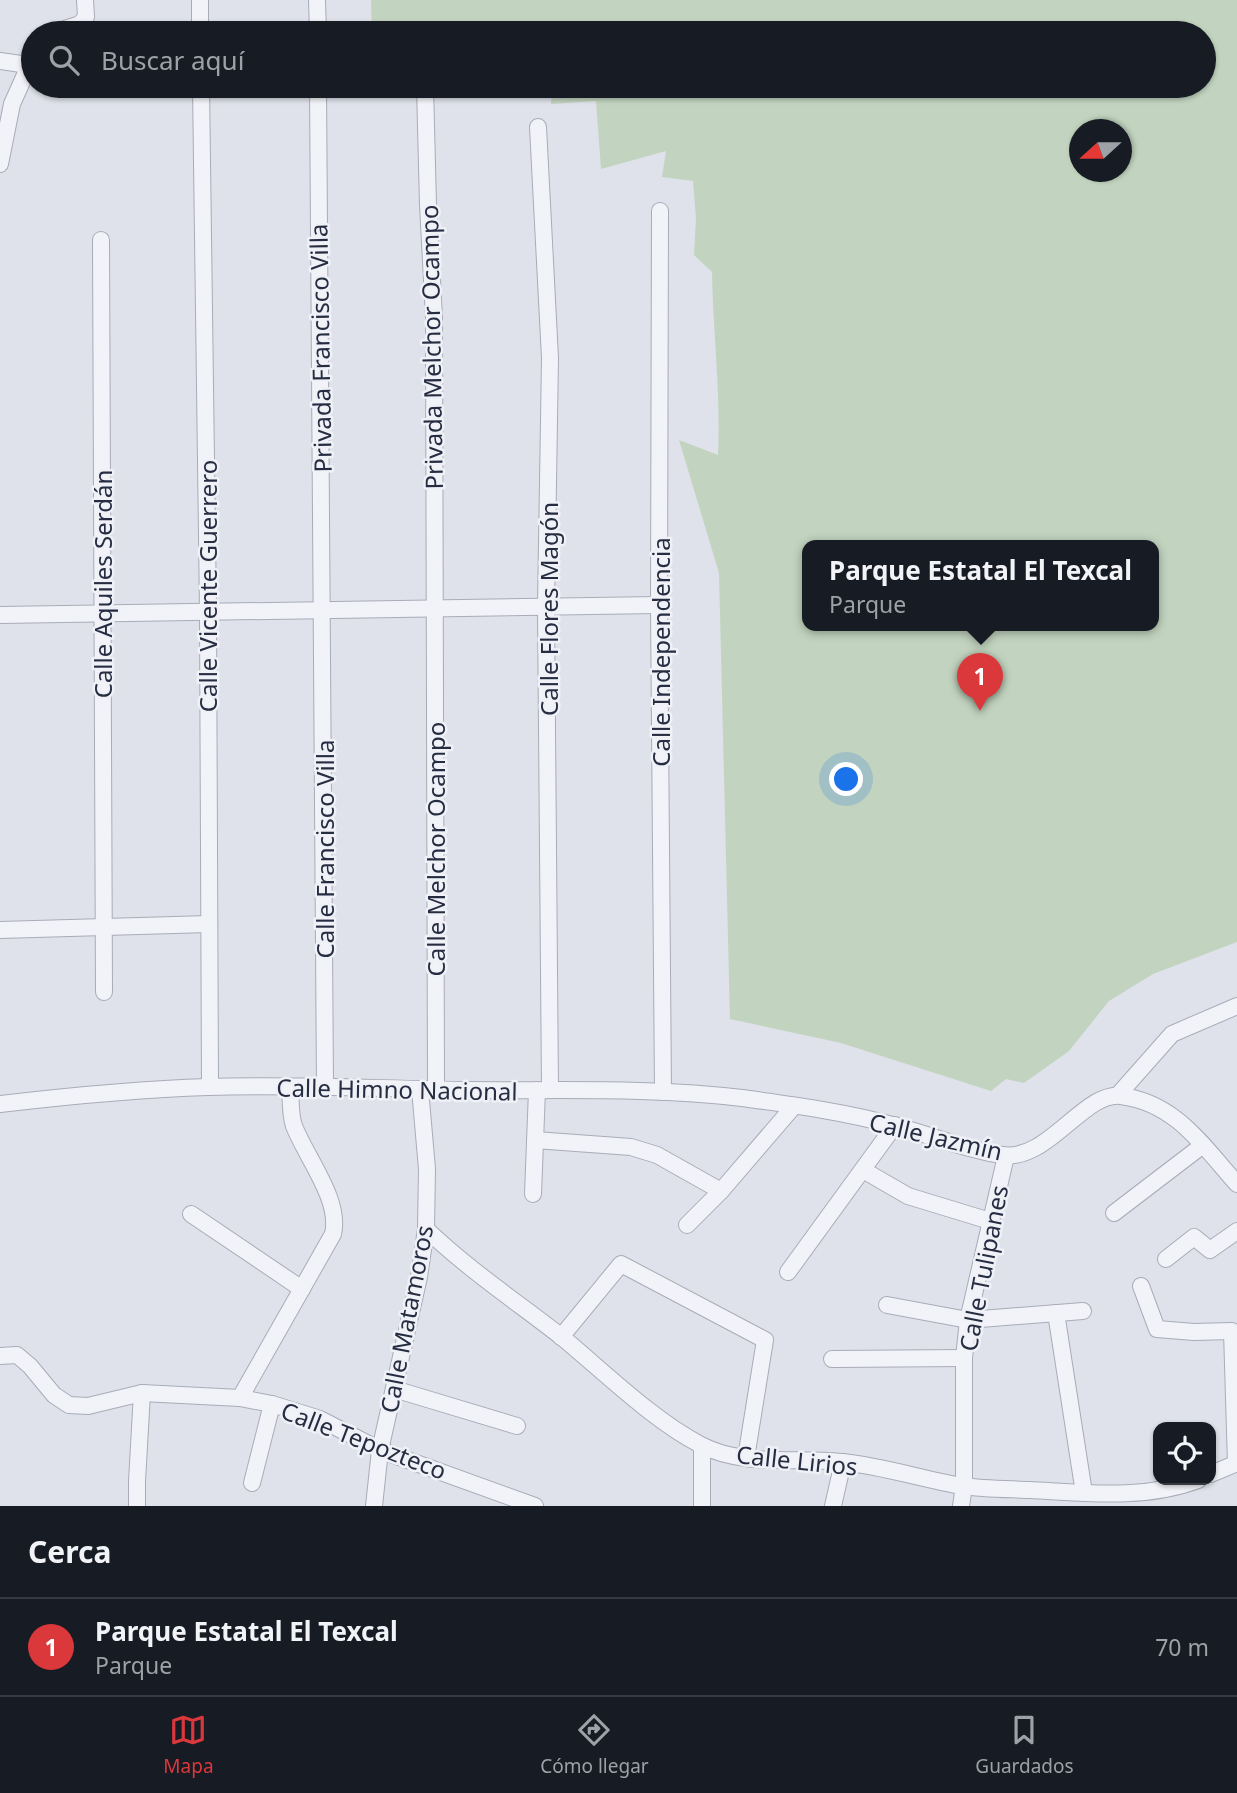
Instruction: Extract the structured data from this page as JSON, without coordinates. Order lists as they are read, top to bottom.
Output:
{
  "streets": {
    "street": [
      "Privada Melchor Ocampo",
      "Privada Francisco Villa",
      "Calle Aquiles Serdán",
      "Calle Vicente Guerrero",
      "Calle Flores Magón",
      "Calle Independencia",
      "Calle Francisco Villa",
      "Calle Melchor Ocampo",
      "Calle Himno Nacional",
      "Calle Jazmín",
      "Calle Tulipanes",
      "Calle Matamoros",
      "Calle Tepozteco",
      "Calle Lirios"
    ]
  },
  "crossings": [
    ["Privada Melchor Ocampo", "Calle Melchor Ocampo"],
    ["Privada Francisco Villa", "Calle Francisco Villa"],
    ["Calle Vicente Guerrero", "Calle Himno Nacional"],
    ["Calle Flores Magón", "Calle Himno Nacional"],
    ["Calle Independencia", "Calle Himno Nacional"],
    ["Calle Francisco Villa", "Calle Himno Nacional"],
    ["Calle Melchor Ocampo", "Calle Himno Nacional"],
    ["Calle Melchor Ocampo", "Calle Matamoros"],
    ["Calle Himno Nacional", "Calle Jazmín"],
    ["Calle Himno Nacional", "Calle Matamoros"],
    ["Calle Jazmín", "Calle Tulipanes"],
    ["Calle Tulipanes", "Calle Lirios"],
    ["Calle Matamoros", "Calle Tepozteco"],
    ["Calle Matamoros", "Calle Lirios"]
  ],
  "north": "left",
  "page": {
    "search": "Buscar aquí",
    "popup": ["Parque Estatal El Texcal", "Parque"],
    "pins": "1",
    "heading": "Cerca",
    "list": [
      {
        "mark": "1",
        "name": "Parque Estatal El Texcal",
        "note": "Parque",
        "value": "70 m"
      }
    ],
    "nav": ["Mapa", "Cómo llegar", "Guardados"]
  }
}
